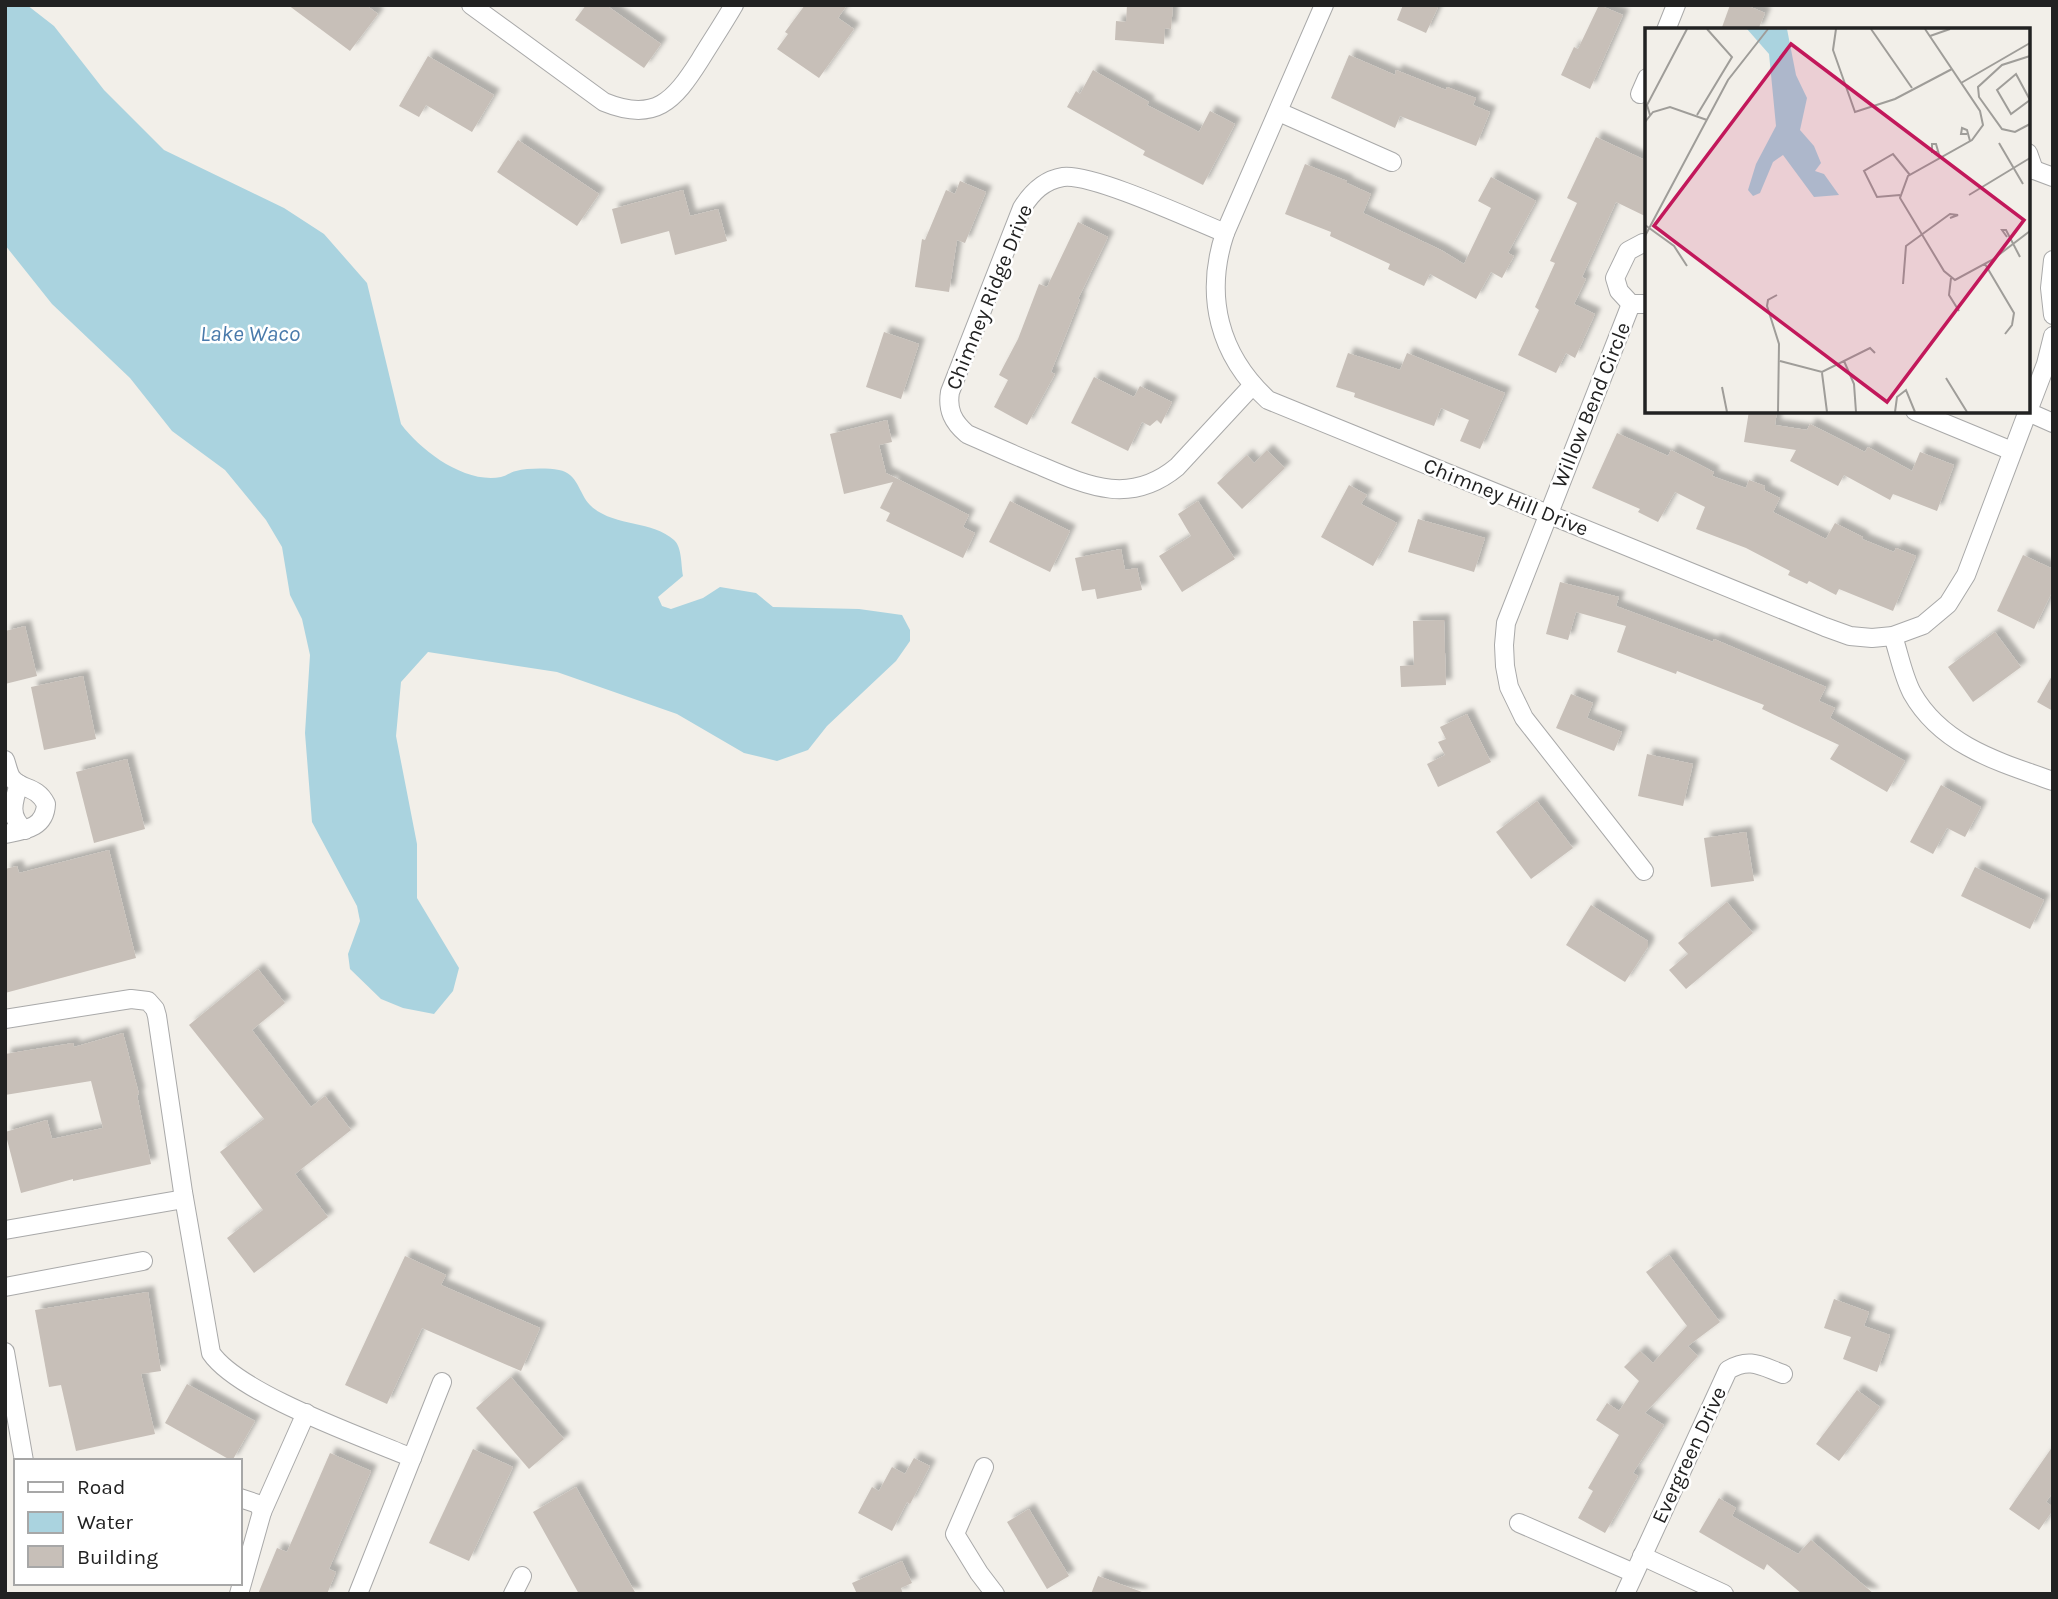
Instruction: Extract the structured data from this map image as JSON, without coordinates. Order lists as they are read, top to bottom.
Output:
{
  "streets": {
    "street": [
      "Chimney Ridge Drive",
      "Willow Bend Circle",
      "Chimney Hill Drive",
      "Evergreen Drive"
    ]
  },
  "crossings": [
    ["Chimney Ridge Drive", "Chimney Hill Drive"],
    ["Willow Bend Circle", "Chimney Hill Drive"]
  ],
  "water": ["Lake Waco"],
  "legend": ["Road", "Water", "Building"]
}
